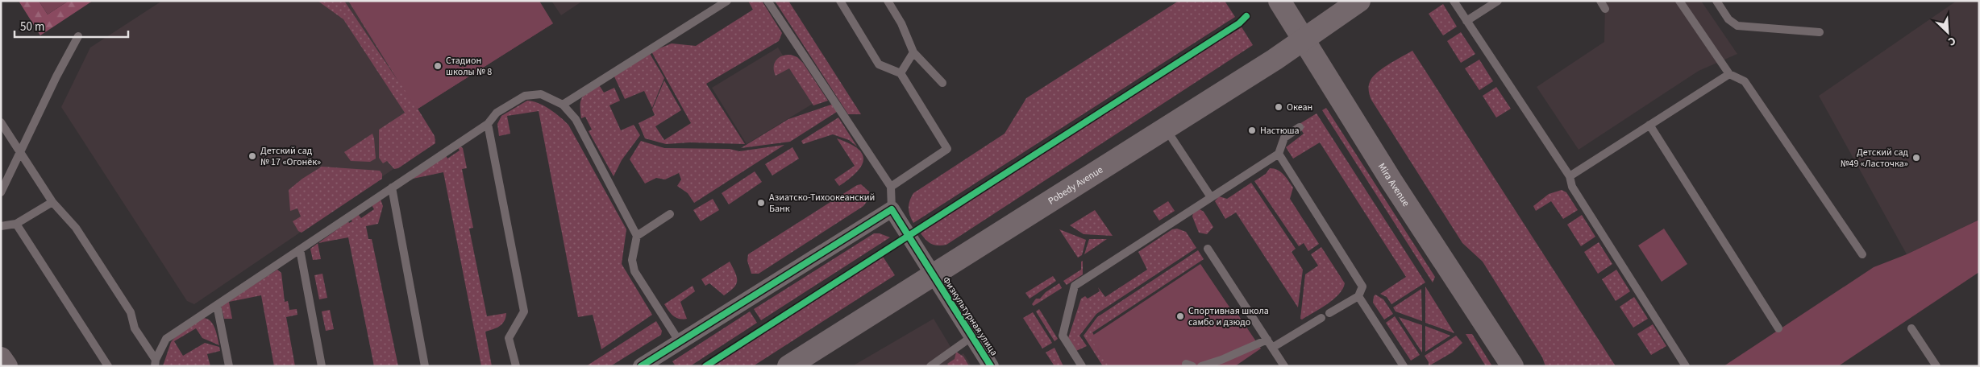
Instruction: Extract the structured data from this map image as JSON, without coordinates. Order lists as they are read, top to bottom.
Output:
{
  "streets": {
    "main road": ["Mira Avenue", "Pobedy Avenue"],
    "street": ["Физкультурная улица"]
  },
  "crossings": [
    ["Mira Avenue", "Pobedy Avenue"],
    ["Pobedy Avenue", "Физкультурная улица"]
  ],
  "places": [
    "Стадион школы № 8",
    "Океан",
    "Настюша",
    "Детский сад № 17 «Огонёк»",
    "Детский сад №49 «Ласточка»",
    "Азиатско-Тихоокеанский Банк",
    "Спортивная школа самбо и дзюдо"
  ],
  "scale_bar": "50 m",
  "north": "bottom right"
}
